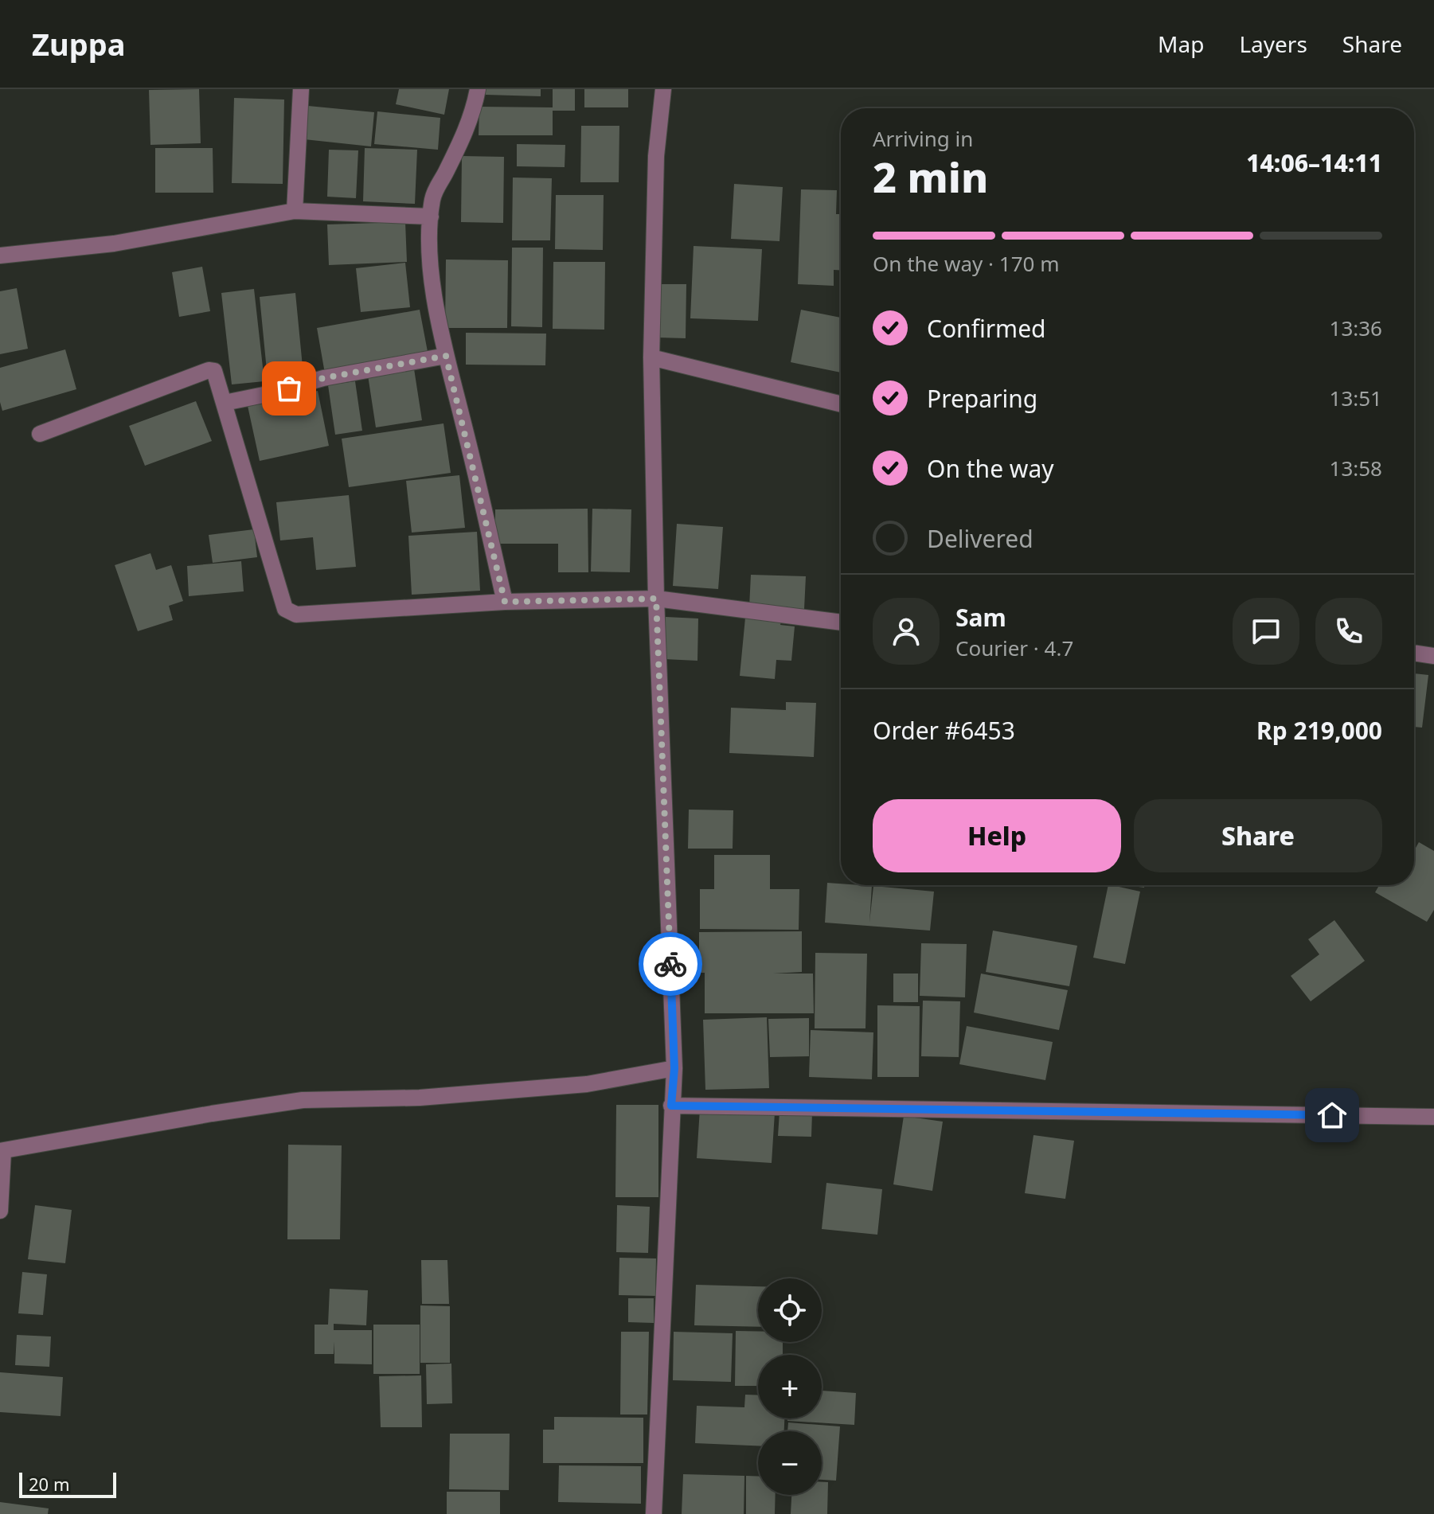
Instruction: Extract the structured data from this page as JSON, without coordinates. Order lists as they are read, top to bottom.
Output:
{
  "scale_bar": "20 m",
  "page": {
    "header": "Zuppa",
    "nav": ["Map", "Layers", "Share"],
    "heading": ["2 min", "Arriving in", "14:06–14:11"],
    "panel": [
      "Sam",
      "Courier · 4.7",
      "Order #6453",
      "Rp 219,000"
    ],
    "bar": "On the way · 170 m",
    "list": [
      ["Confirmed", "13:36"],
      ["Preparing", "13:51"],
      ["On the way", "13:58"],
      "Delivered"
    ],
    "buttons": ["Help", "Share"],
    "map_buttons": ["+", "−"],
    "scale": "20 m"
  }
}
